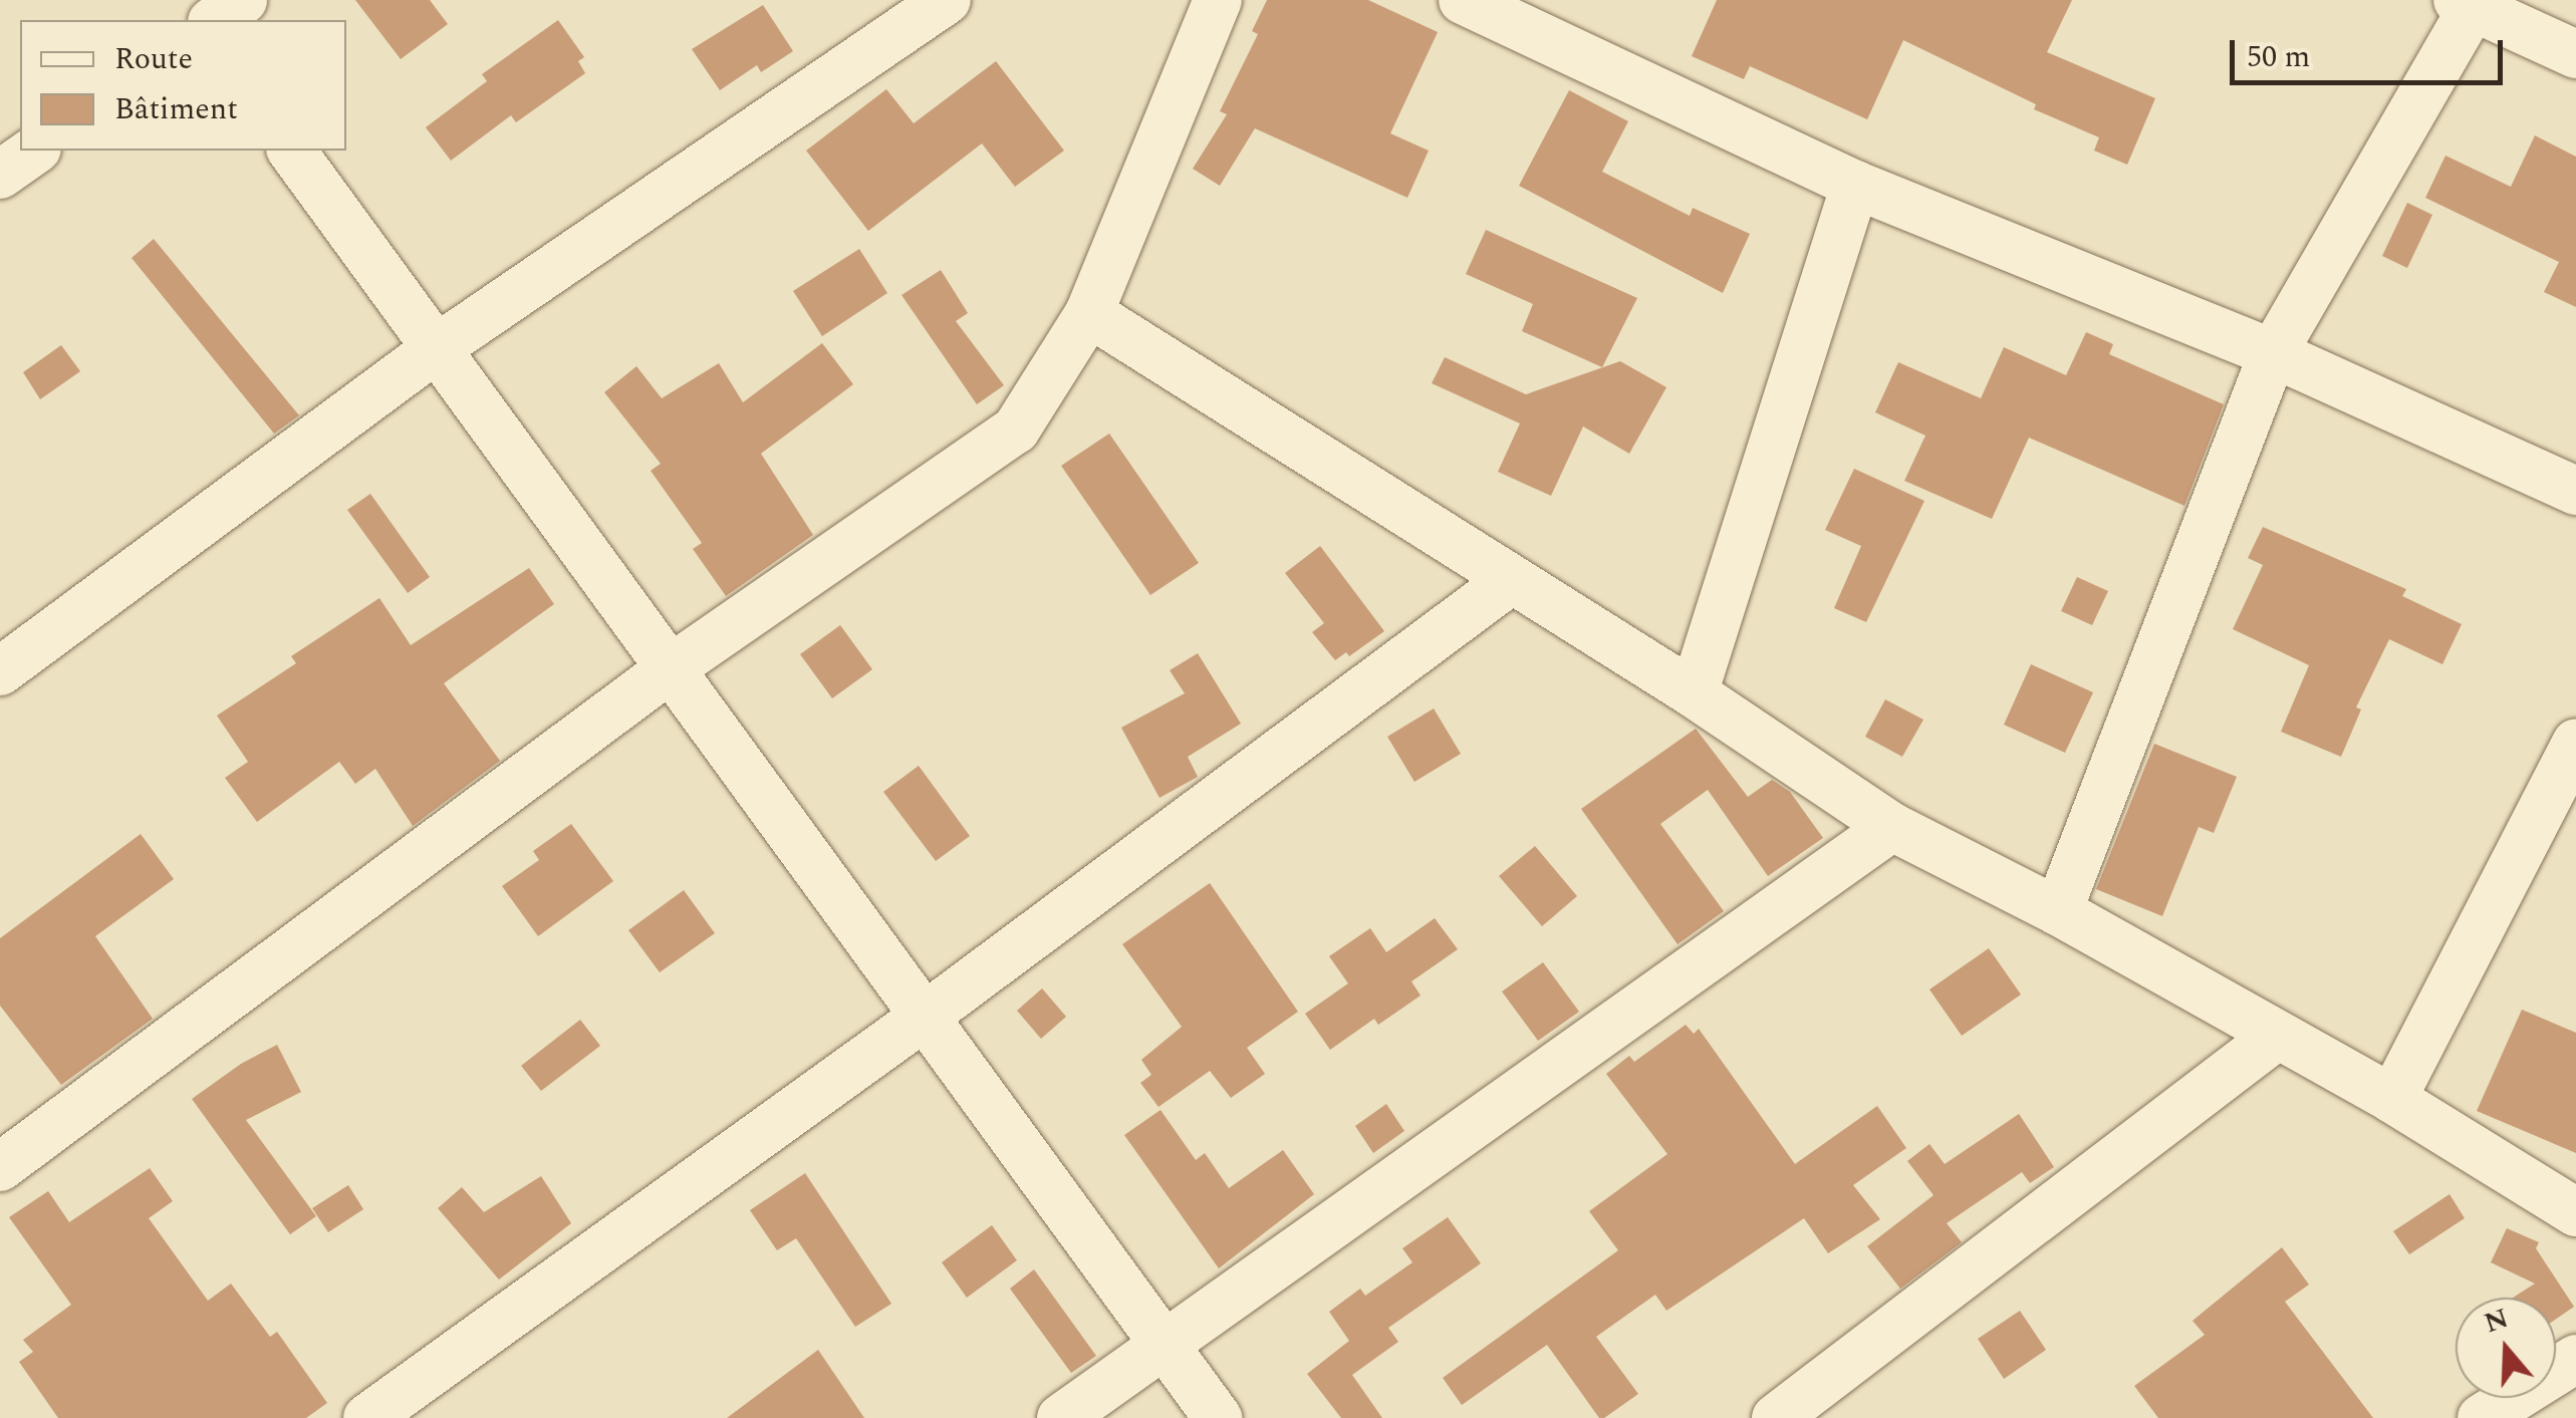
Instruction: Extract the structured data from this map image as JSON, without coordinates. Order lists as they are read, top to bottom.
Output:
{
  "legend": ["Route", "Bâtiment"],
  "scale_bar": "50 m",
  "north": "top"
}
